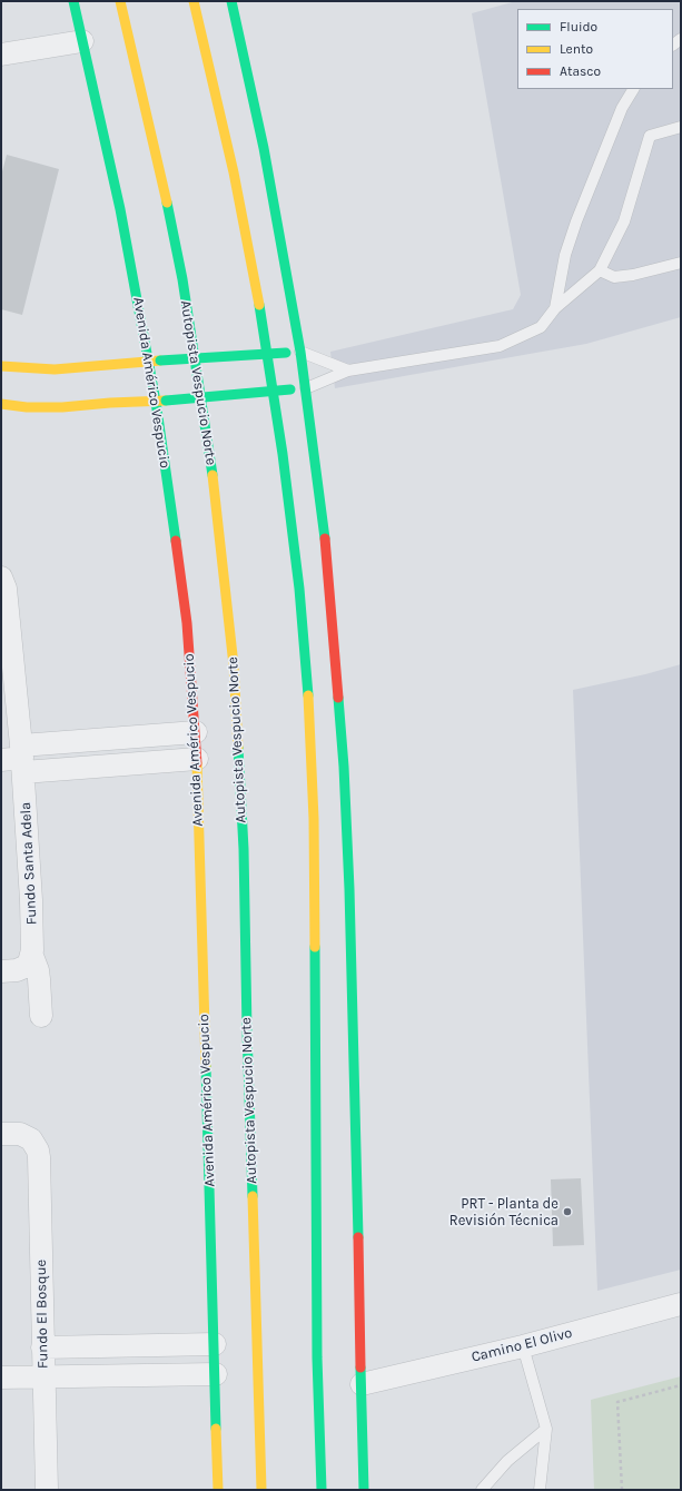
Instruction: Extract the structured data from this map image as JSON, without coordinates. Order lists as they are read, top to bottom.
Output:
{
  "streets": {
    "main road": ["Avenida Américo Vespucio", "Autopista Vespucio Norte"],
    "street": ["Fundo Santa Adela", "Fundo El Bosque", "Camino El Olivo"]
  },
  "places": ["PRT - Planta de Revisión Técnica"],
  "legend": ["Fluido", "Lento", "Atasco"]
}
